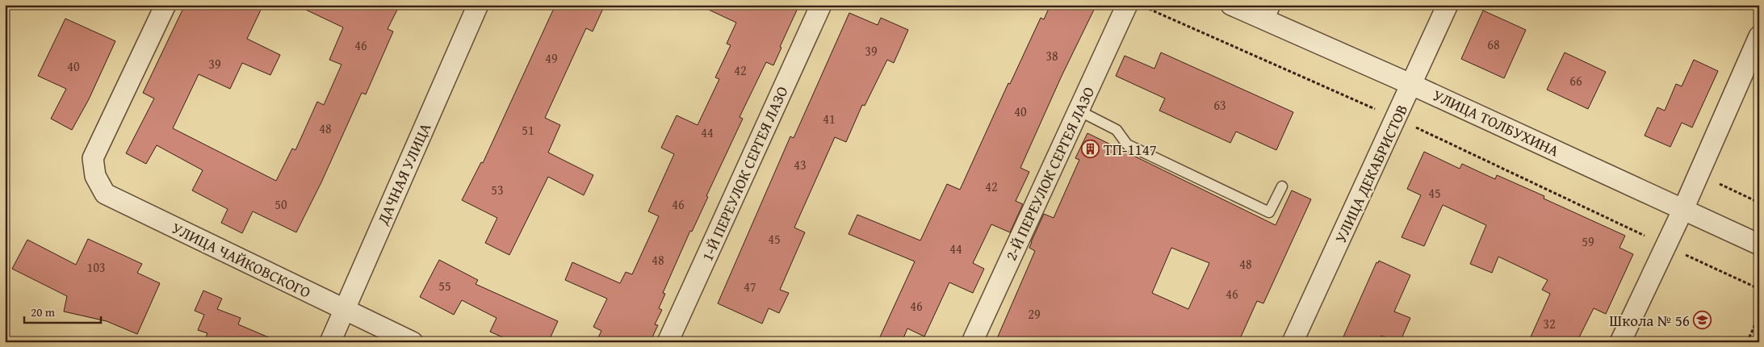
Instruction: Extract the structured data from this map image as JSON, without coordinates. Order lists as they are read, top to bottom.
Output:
{
  "streets": {
    "street": [
      "УЛИЦА ТОЛБУХИНА",
      "ДАЧНАЯ УЛИЦА",
      "1-Й ПЕРЕУЛОК СЕРГЕЯ ЛАЗО",
      "2-Й ПЕРЕУЛОК СЕРГЕЯ ЛАЗО",
      "УЛИЦА ДЕКАБРИСТОВ",
      "УЛИЦА ЧАЙКОВСКОГО"
    ]
  },
  "crossings": [
    ["УЛИЦА ТОЛБУХИНА", "УЛИЦА ДЕКАБРИСТОВ"],
    ["ДАЧНАЯ УЛИЦА", "УЛИЦА ЧАЙКОВСКОГО"]
  ],
  "places": {
    "building": ["ТП-1147"],
    "school or university": ["Школа № 56"]
  },
  "house_numbers": [
    "68",
    "46",
    "39",
    "38",
    "49",
    "39",
    "40",
    "42",
    "66",
    "63",
    "40",
    "41",
    "48",
    "51",
    "44",
    "43",
    "42",
    "53",
    "45",
    "50",
    "46",
    "45",
    "59",
    "44",
    "48",
    "48",
    "103",
    "55",
    "47",
    "46",
    "46",
    "29",
    "32"
  ],
  "scale_bar": "20 m"
}
